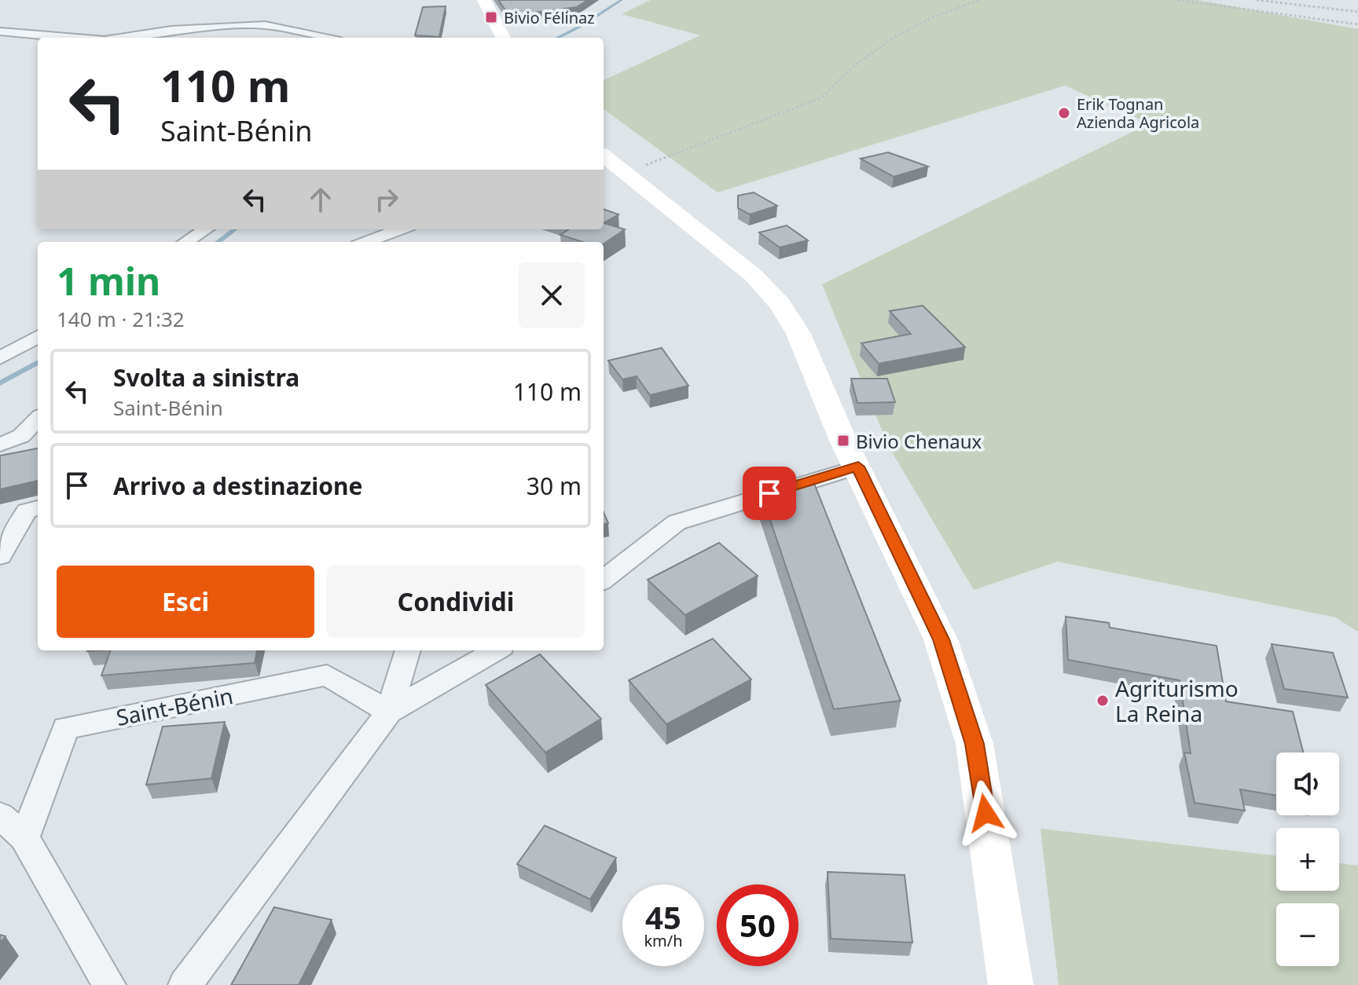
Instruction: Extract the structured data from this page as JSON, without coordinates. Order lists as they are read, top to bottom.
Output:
{
  "streets": {
    "street": ["Saint-Bénin"]
  },
  "places": {
    "transit": ["Bivio Félinaz", "Bivio Chenaux"],
    "other": ["Erik Tognan Azienda Agricola", "Agriturismo La Reina"]
  },
  "page": {
    "turn": ["110 m", "Saint-Bénin"],
    "heading": ["1 min", "140 m · 21:32"],
    "list": [
      {
        "name": "Svolta a sinistra",
        "note": "Saint-Bénin",
        "value": "110 m"
      },
      {
        "name": "Arrivo a destinazione",
        "value": "30 m"
      }
    ],
    "buttons": ["Esci", "Condividi"],
    "map_buttons": ["+", "−"],
    "speed": "45 km/h",
    "limit": "50"
  }
}
